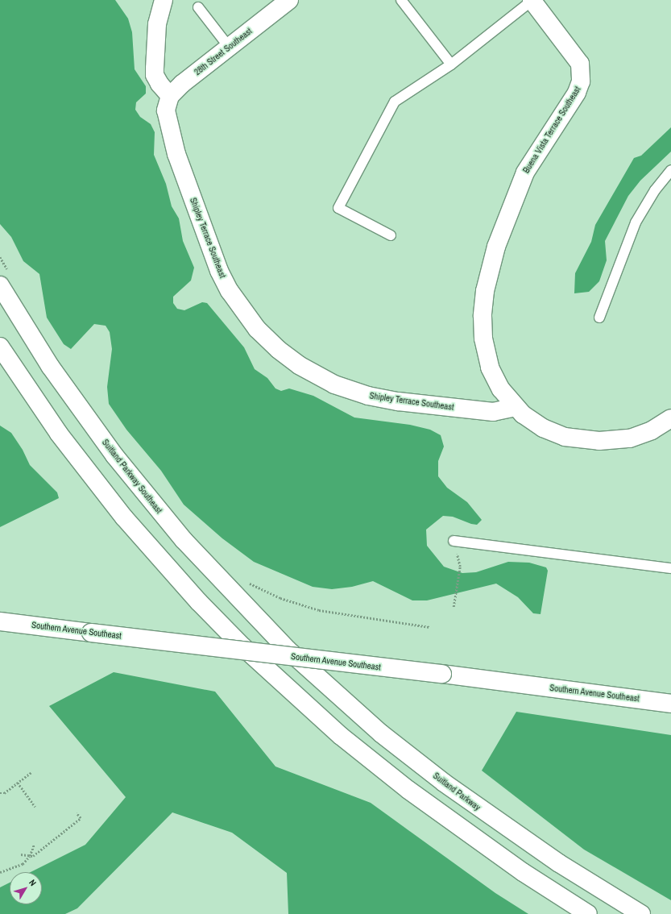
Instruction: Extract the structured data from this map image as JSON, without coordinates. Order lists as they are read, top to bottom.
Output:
{
  "streets": {
    "main road": [
      "28th Street Southeast",
      "Buena Vista Terrace Southeast",
      "Shipley Terrace Southeast",
      "Suitland Parkway Southeast",
      "Southern Avenue Southeast",
      "Suitland Parkway"
    ]
  },
  "crossings": [
    ["28th Street Southeast", "Shipley Terrace Southeast"],
    ["Buena Vista Terrace Southeast", "Shipley Terrace Southeast"],
    ["Suitland Parkway Southeast", "Suitland Parkway"]
  ],
  "north": "top right"
}
